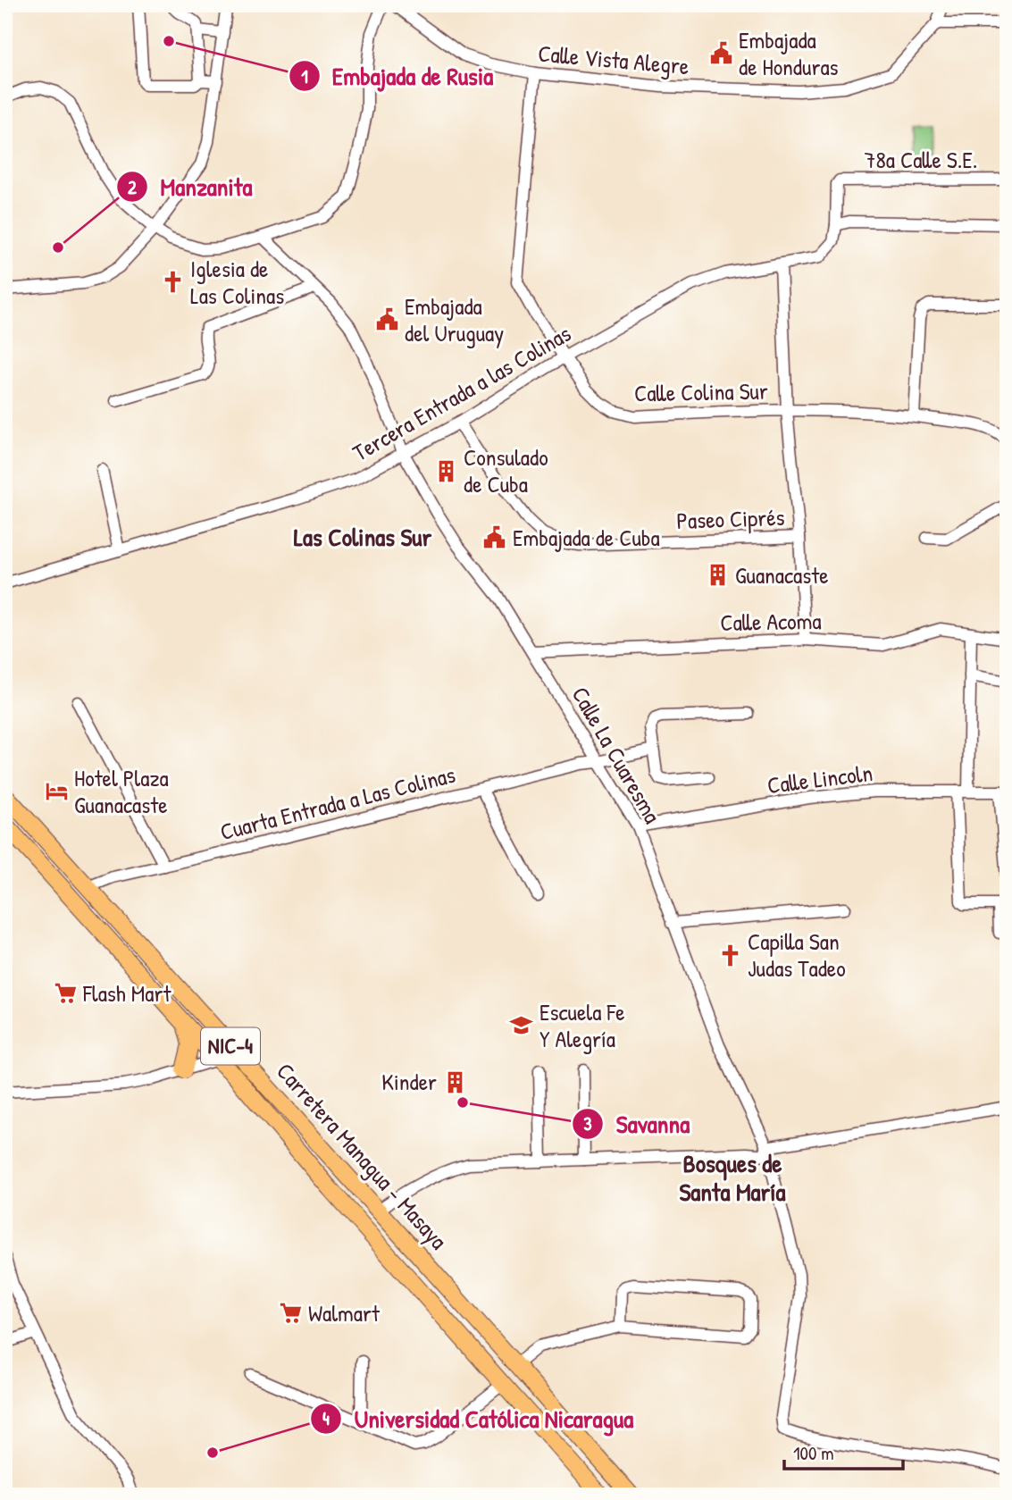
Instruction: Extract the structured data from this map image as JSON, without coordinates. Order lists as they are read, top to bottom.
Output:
{
  "streets": {
    "highway": ["NIC-4", "Carretera Managua - Masaya"],
    "street": [
      "Calle Vista Alegre",
      "78a Calle S.E.",
      "Calle Colina Sur",
      "Tercera Entrada a las Colinas",
      "Paseo Ciprés",
      "Calle Acoma",
      "Calle La Cuaresma",
      "Calle Lincoln",
      "Cuarta Entrada a Las Colinas"
    ]
  },
  "crossings": [
    ["Calle Vista Alegre", "Calle Colina Sur"],
    ["78a Calle S.E.", "Tercera Entrada a las Colinas"],
    ["Calle Colina Sur", "Tercera Entrada a las Colinas"],
    ["Tercera Entrada a las Colinas", "Paseo Ciprés"],
    ["Tercera Entrada a las Colinas", "Calle La Cuaresma"],
    ["Calle Acoma", "Calle La Cuaresma"],
    ["Calle La Cuaresma", "Calle Lincoln"],
    ["Calle La Cuaresma", "Cuarta Entrada a Las Colinas"],
    ["Cuarta Entrada a Las Colinas", "Carretera Managua - Masaya"]
  ],
  "districts": ["Las Colinas Sur", "Bosques de Santa María"],
  "places": {
    "other": [
      "Embajada de Rusia",
      "Manzanita",
      "Savanna",
      "Universidad Católica Nicaragua"
    ],
    "public building": ["Embajada de Honduras", "Embajada del Uruguay", "Embajada de Cuba"],
    "church": ["Iglesia de Las Colinas", "Capilla San Judas Tadeo"],
    "building": ["Consulado de Cuba", "Guanacaste", "Kinder"],
    "hotel": ["Hotel Plaza Guanacaste"],
    "supermarket": ["Flash Mart", "Walmart"],
    "school or university": ["Escuela Fe Y Alegría"]
  },
  "scale_bar": "100 m"
}
